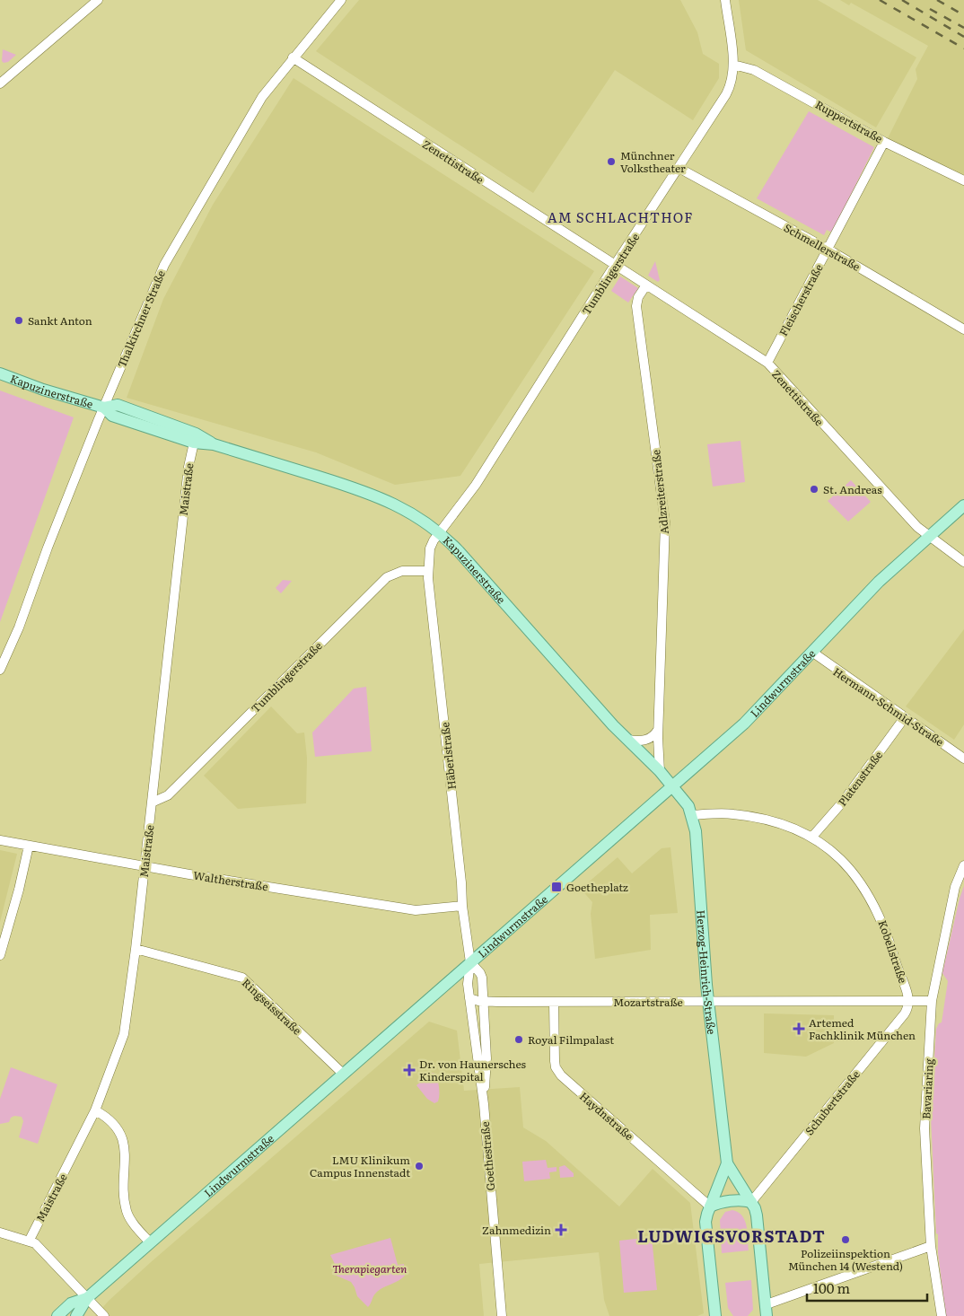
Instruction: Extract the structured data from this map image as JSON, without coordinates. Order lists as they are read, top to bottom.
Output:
{
  "streets": {
    "main road": ["Kapuzinerstraße", "Lindwurmstraße", "Herzog-Heinrich-Straße"],
    "street": [
      "Ruppertstraße",
      "Zenettistraße",
      "Schmellerstraße",
      "Tumblingerstraße",
      "Fleischerstraße",
      "Thalkirchner Straße",
      "Maistraße",
      "Adlzreiterstraße",
      "Hermann-Schmid-Straße",
      "Häberlstraße",
      "Platenstraße",
      "Waltherstraße",
      "Kobellstraße",
      "Mozartstraße",
      "Ringseisstraße",
      "Bavariaring",
      "Schubertstraße",
      "Haydnstraße",
      "Goethestraße"
    ]
  },
  "crossings": [
    ["Ruppertstraße", "Tumblingerstraße"],
    ["Ruppertstraße", "Fleischerstraße"],
    ["Zenettistraße", "Tumblingerstraße"],
    ["Zenettistraße", "Fleischerstraße"],
    ["Zenettistraße", "Thalkirchner Straße"],
    ["Zenettistraße", "Adlzreiterstraße"],
    ["Zenettistraße", "Lindwurmstraße"],
    ["Schmellerstraße", "Tumblingerstraße"],
    ["Schmellerstraße", "Fleischerstraße"],
    ["Tumblingerstraße", "Kapuzinerstraße"],
    ["Tumblingerstraße", "Maistraße"],
    ["Tumblingerstraße", "Häberlstraße"],
    ["Thalkirchner Straße", "Kapuzinerstraße"],
    ["Kapuzinerstraße", "Maistraße"],
    ["Kapuzinerstraße", "Adlzreiterstraße"],
    ["Kapuzinerstraße", "Lindwurmstraße"],
    ["Kapuzinerstraße", "Herzog-Heinrich-Straße"],
    ["Maistraße", "Waltherstraße"],
    ["Maistraße", "Ringseisstraße"],
    ["Lindwurmstraße", "Hermann-Schmid-Straße"],
    ["Lindwurmstraße", "Häberlstraße"],
    ["Lindwurmstraße", "Herzog-Heinrich-Straße"],
    ["Lindwurmstraße", "Ringseisstraße"],
    ["Hermann-Schmid-Straße", "Platenstraße"],
    ["Häberlstraße", "Waltherstraße"],
    ["Platenstraße", "Kobellstraße"],
    ["Kobellstraße", "Herzog-Heinrich-Straße"],
    ["Kobellstraße", "Mozartstraße"],
    ["Kobellstraße", "Schubertstraße"],
    ["Herzog-Heinrich-Straße", "Mozartstraße"],
    ["Mozartstraße", "Bavariaring"],
    ["Mozartstraße", "Schubertstraße"],
    ["Mozartstraße", "Haydnstraße"],
    ["Mozartstraße", "Goethestraße"]
  ],
  "districts": ["AM SCHLACHTHOF", "LUDWIGSVORSTADT"],
  "parks": ["Therapiegarten"],
  "places": {
    "other": [
      "Münchner Volkstheater",
      "Sankt Anton",
      "St. Andreas",
      "Royal Filmpalast",
      "LMU Klinikum Campus Innenstadt",
      "Polizeiinspektion München 14 (Westend)"
    ],
    "transit": ["Goetheplatz"],
    "health": ["Artemed Fachklinik München", "Dr. von Haunersches Kinderspital", "Zahnmedizin"]
  },
  "scale_bar": "100 m"
}
